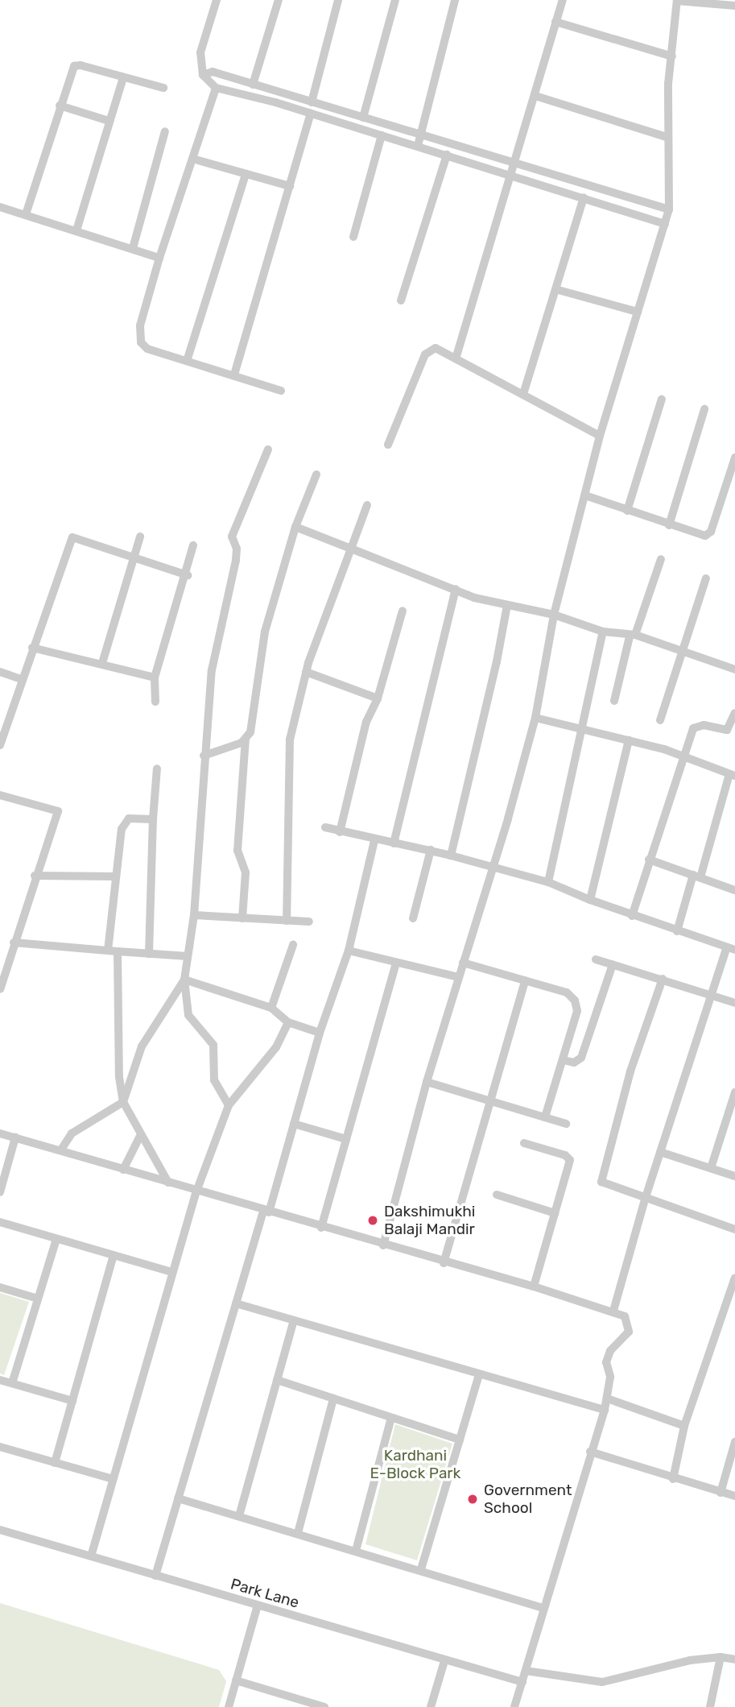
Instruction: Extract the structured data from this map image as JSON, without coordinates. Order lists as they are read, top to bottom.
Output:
{
  "streets": {
    "street": ["Park Lane"]
  },
  "parks": ["Kardhani E-Block Park"],
  "places": ["Dakshimukhi Balaji Mandir", "Government School"]
}
